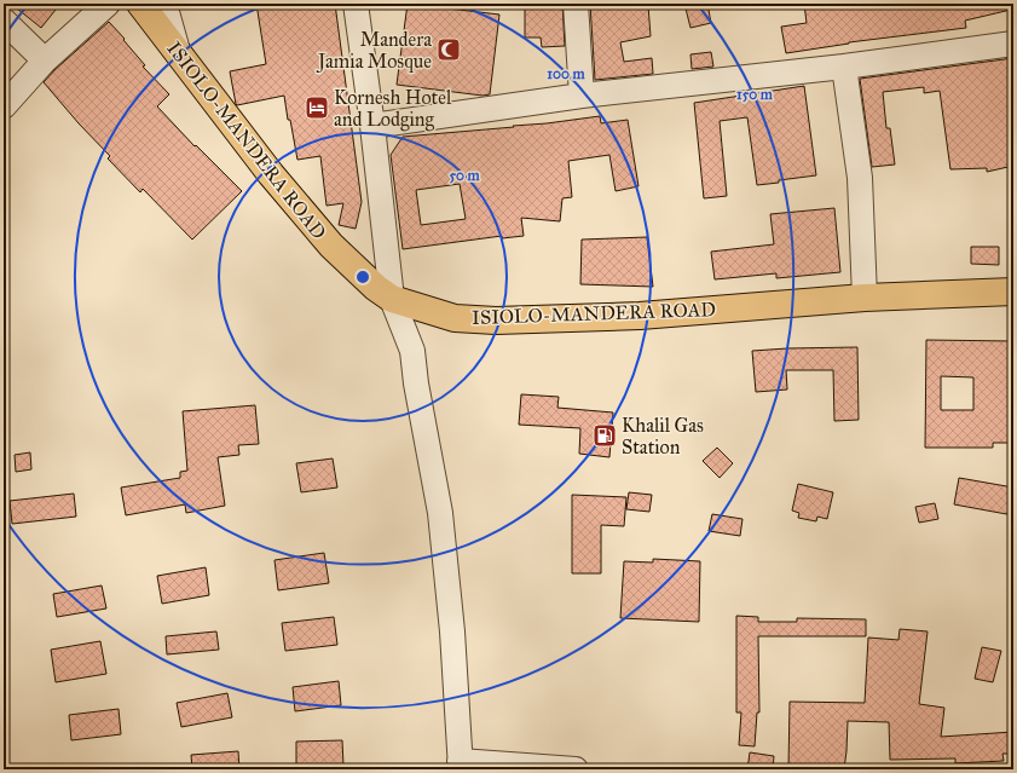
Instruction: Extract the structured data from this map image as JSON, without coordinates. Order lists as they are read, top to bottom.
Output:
{
  "streets": {
    "highway": ["ISIOLO-MANDERA ROAD"]
  },
  "places": {
    "mosque": ["Mandera Jamia Mosque"],
    "hotel": ["Kornesh Hotel and Lodging"],
    "fuel station": ["Khalil Gas Station"]
  },
  "rings": ["100 m", "150 m", "50 m"]
}
